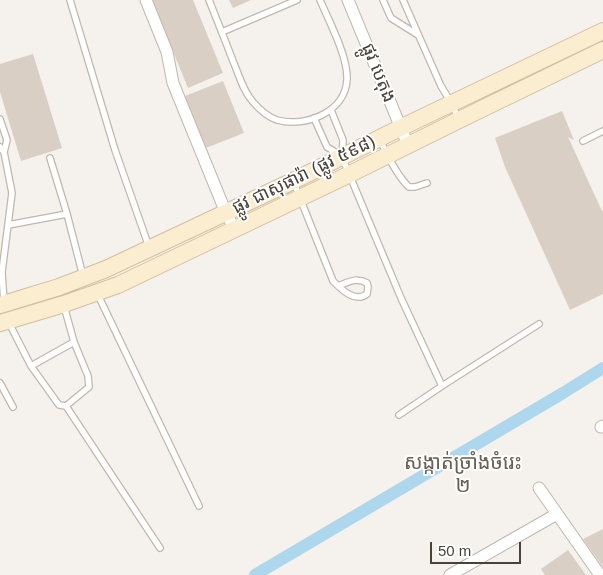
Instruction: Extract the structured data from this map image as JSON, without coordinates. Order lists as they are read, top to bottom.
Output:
{
  "streets": {
    "main road": ["ផ្លូវ ជាសុផារ៉ា (ផ្លូវ ៥៩៨)"],
    "street": ["ផ្លូវ បេតុង"]
  },
  "crossings": [
    ["ផ្លូវ បេតុង", "ផ្លូវ ជាសុផារ៉ា (ផ្លូវ ៥៩៨)"]
  ],
  "districts": ["សង្កាត់ច្រាំងចំរេះ ២"],
  "scale_bar": "50 m"
}
